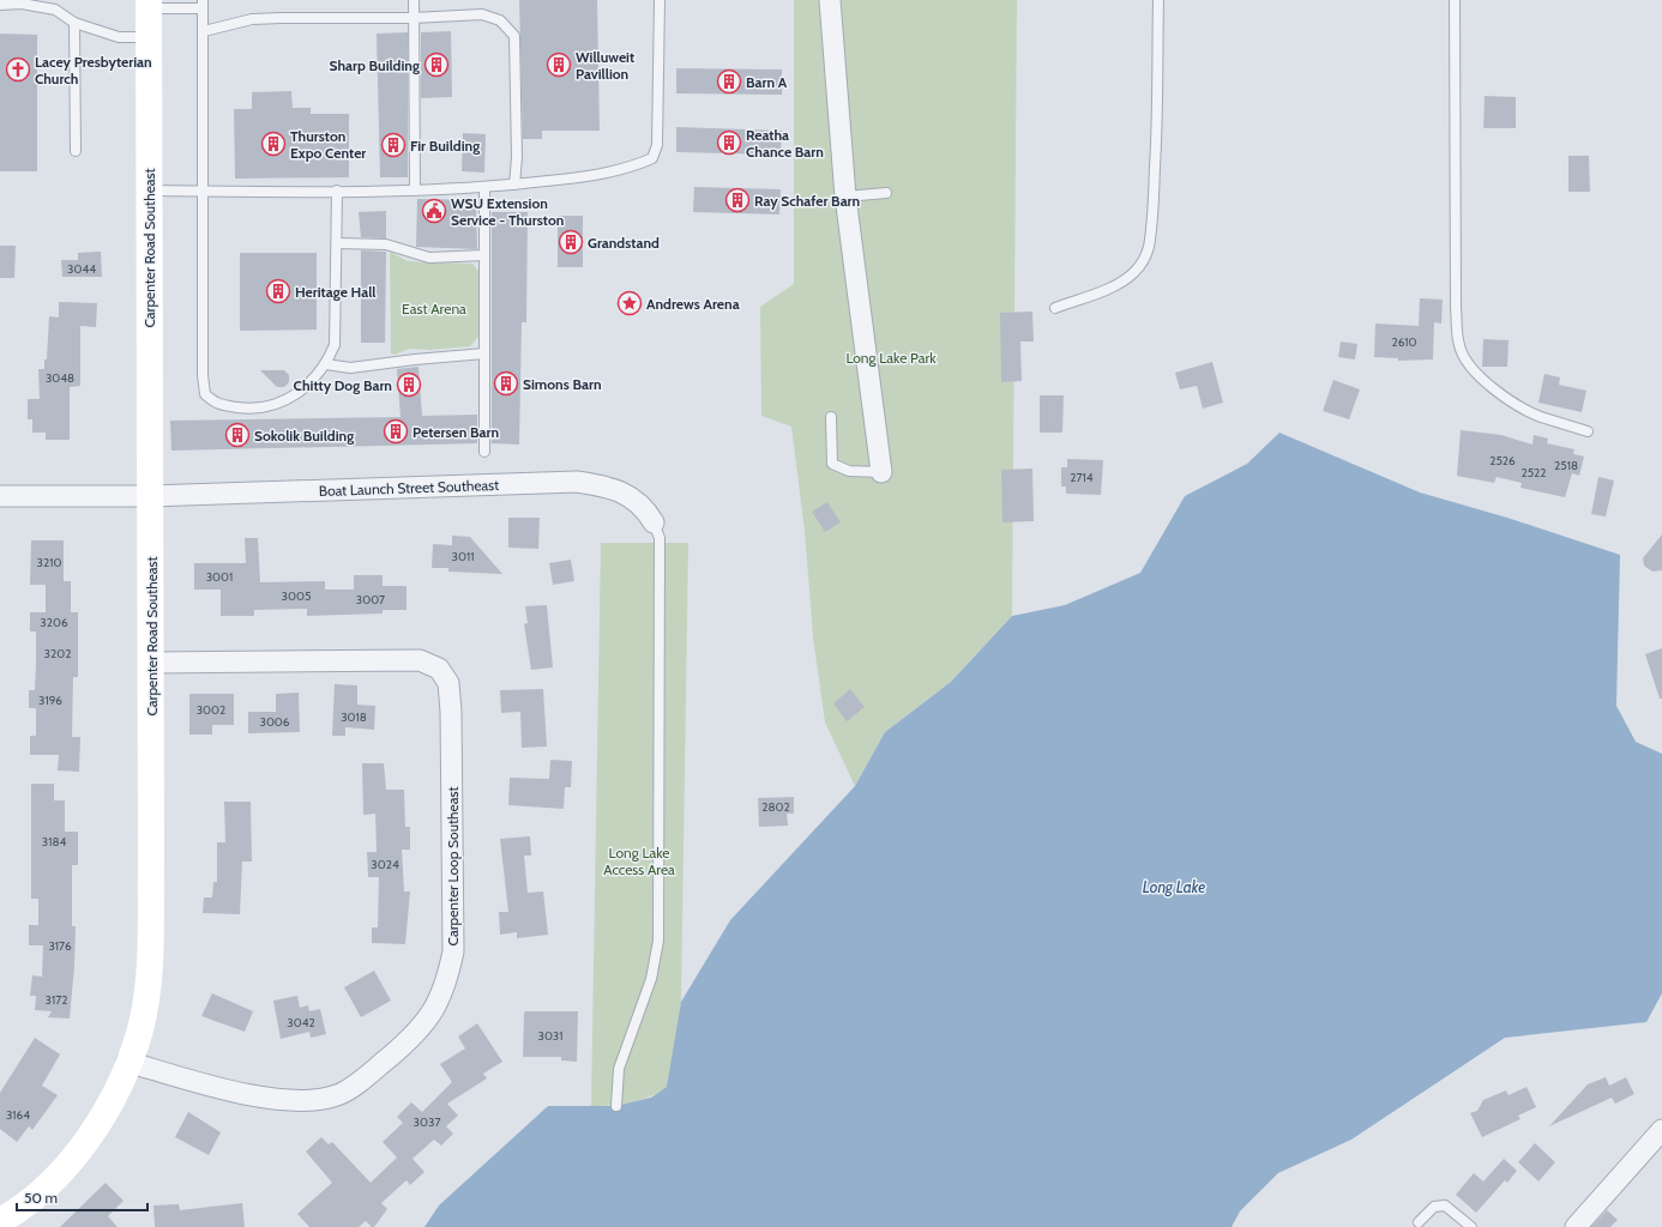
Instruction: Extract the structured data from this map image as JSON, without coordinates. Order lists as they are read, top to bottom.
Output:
{
  "streets": {
    "street": ["Carpenter Road Southeast", "Boat Launch Street Southeast", "Carpenter Loop Southeast"]
  },
  "crossings": [
    ["Carpenter Road Southeast", "Boat Launch Street Southeast"],
    ["Carpenter Road Southeast", "Carpenter Loop Southeast"]
  ],
  "water": ["Long Lake"],
  "parks": ["East Arena", "Long Lake Park", "Long Lake Access Area"],
  "places": {
    "building": [
      "Sharp Building",
      "Willuweit Pavillion",
      "Barn A",
      "Reatha Chance Barn",
      "Thurston Expo Center",
      "Fir Building",
      "Ray Schafer Barn",
      "Grandstand",
      "Heritage Hall",
      "Simons Barn",
      "Chitty Dog Barn",
      "Petersen Barn",
      "Sokolik Building"
    ],
    "church": ["Lacey Presbyterian Church"],
    "public building": ["WSU Extension Service - Thurston"],
    "place": ["Andrews Arena"]
  },
  "house_numbers": [
    "3044",
    "2610",
    "3048",
    "2526",
    "2518",
    "2522",
    "2714",
    "3011",
    "3210",
    "3001",
    "3005",
    "3007",
    "3206",
    "3202",
    "3196",
    "3002",
    "3018",
    "3006",
    "2802",
    "3184",
    "3024",
    "3176",
    "3172",
    "3042",
    "3031",
    "3164",
    "3037"
  ],
  "scale_bar": "50 m"
}
